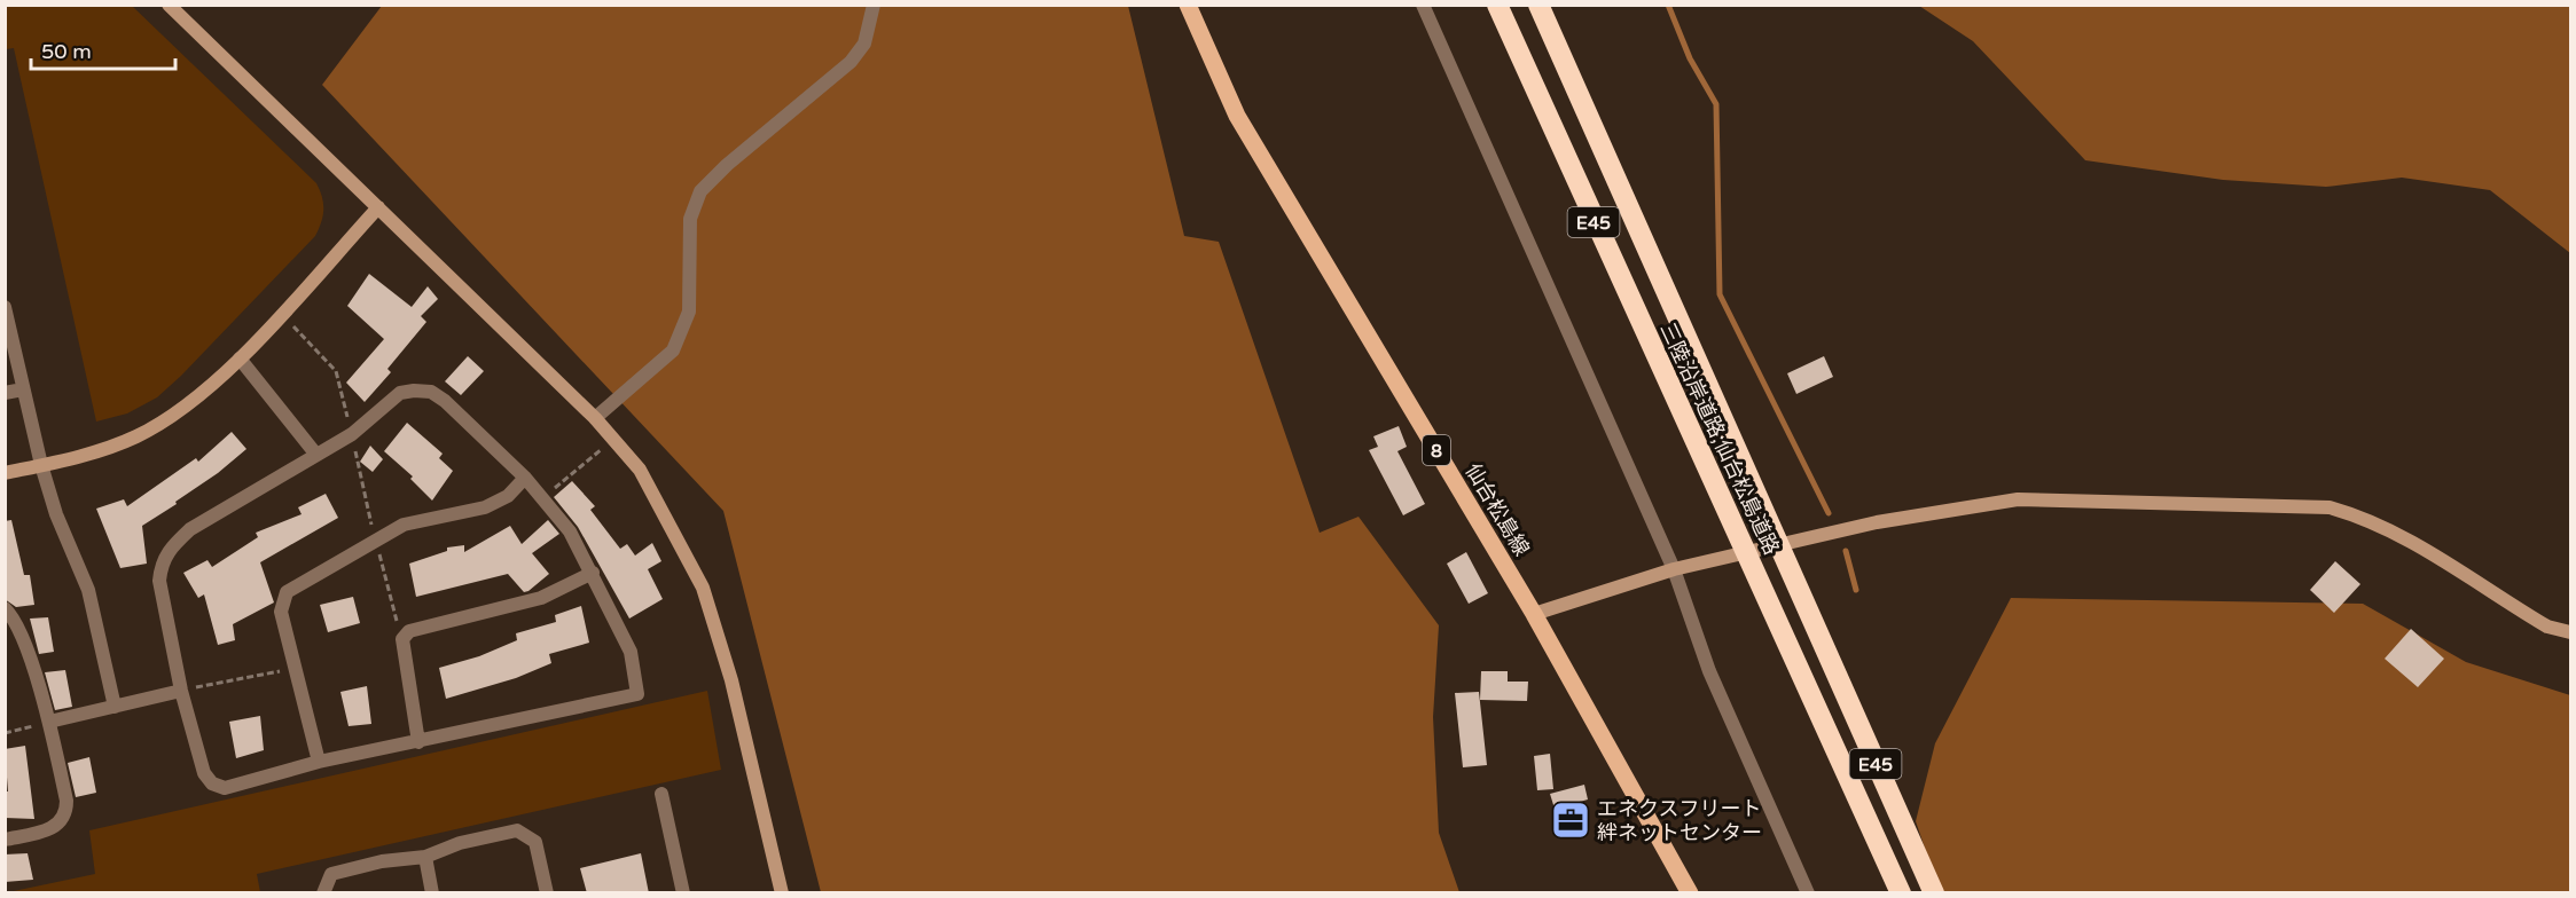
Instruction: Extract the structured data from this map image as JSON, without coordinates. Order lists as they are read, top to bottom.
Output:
{
  "streets": {
    "highway": ["E45", "三陸沿岸道路;仙台松島道路"],
    "main road": ["8", "仙台松島線"]
  },
  "places": {
    "office": ["エネクスフリート 絆ネットセンター"]
  },
  "scale_bar": "50 m"
}
